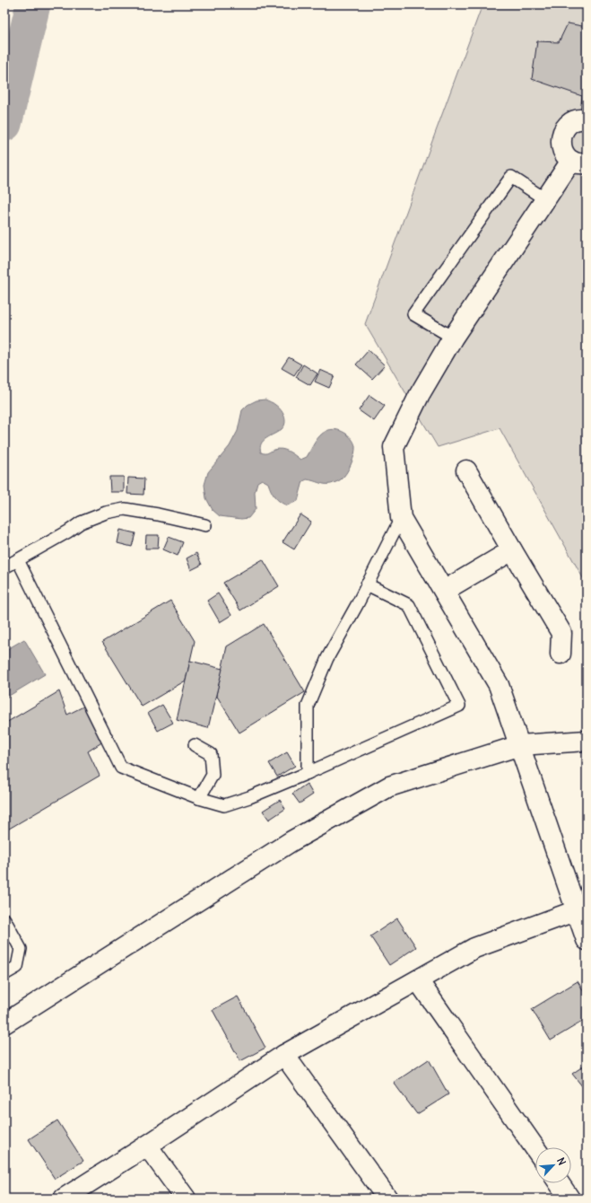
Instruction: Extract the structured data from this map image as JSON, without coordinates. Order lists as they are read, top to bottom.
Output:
{
  "north": "top right"
}
